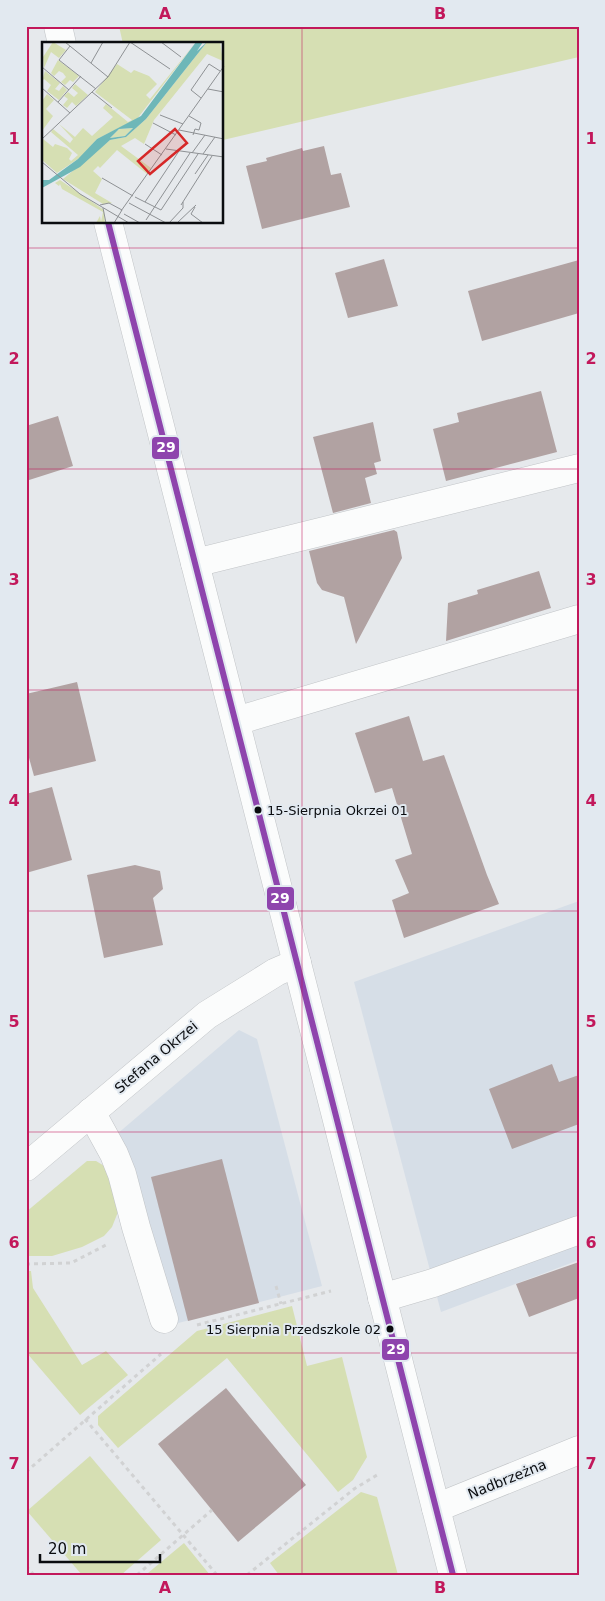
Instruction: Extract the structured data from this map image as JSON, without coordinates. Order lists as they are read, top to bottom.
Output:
{
  "streets": {
    "street": ["Stefana Okrzei", "Nadbrzeżna"]
  },
  "places": ["15-Sierpnia Okrzei 01", "15 Sierpnia Przedszkole 02"],
  "lines": ["transit line 29"],
  "scale_bar": "20 m",
  "grid": {
    "columns": ["A", "B"],
    "rows": [
      "1",
      "2",
      "3",
      "4",
      "5",
      "6",
      "7"
    ]
  }
}
